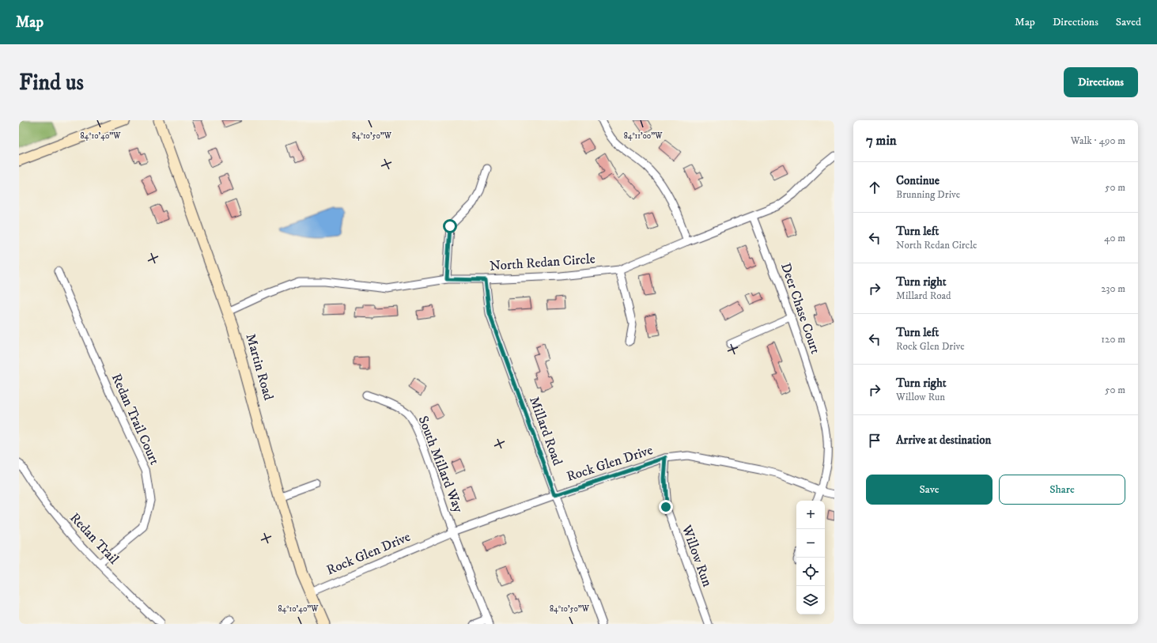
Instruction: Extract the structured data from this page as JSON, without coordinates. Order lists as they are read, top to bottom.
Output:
{
  "streets": {
    "street": [
      "North Redan Circle",
      "Deer Chase Court",
      "Martin Road",
      "Redan Trail Court",
      "Millard Road",
      "Rock Glen Drive",
      "South Millard Way",
      "Redan Trail",
      "Willow Run"
    ]
  },
  "crossings": [
    ["North Redan Circle", "Deer Chase Court"],
    ["North Redan Circle", "Martin Road"],
    ["North Redan Circle", "Millard Road"],
    ["Deer Chase Court", "Rock Glen Drive"],
    ["Martin Road", "Rock Glen Drive"],
    ["Redan Trail Court", "Redan Trail"],
    ["Millard Road", "Rock Glen Drive"],
    ["Rock Glen Drive", "South Millard Way"],
    ["Rock Glen Drive", "Willow Run"]
  ],
  "page": {
    "header": "Map",
    "nav": ["Map", "Directions", "Saved"],
    "buttons": [
      "Directions",
      ["Save", "Share"]
    ],
    "title": "Find us",
    "heading": ["7 min", "Walk · 490 m"],
    "list": [
      ["Continue", "Brunning Drive", "50 m"],
      ["Turn left", "North Redan Circle", "40 m"],
      ["Turn right", "Millard Road", "230 m"],
      ["Turn left", "Rock Glen Drive", "120 m"],
      ["Turn right", "Willow Run", "50 m"],
      "Arrive at destination"
    ],
    "map_buttons": ["+", "−"]
  },
  "coordinates": ["84°10'40\"W", "84°10'50\"W", "84°11'00\"W"]
}
